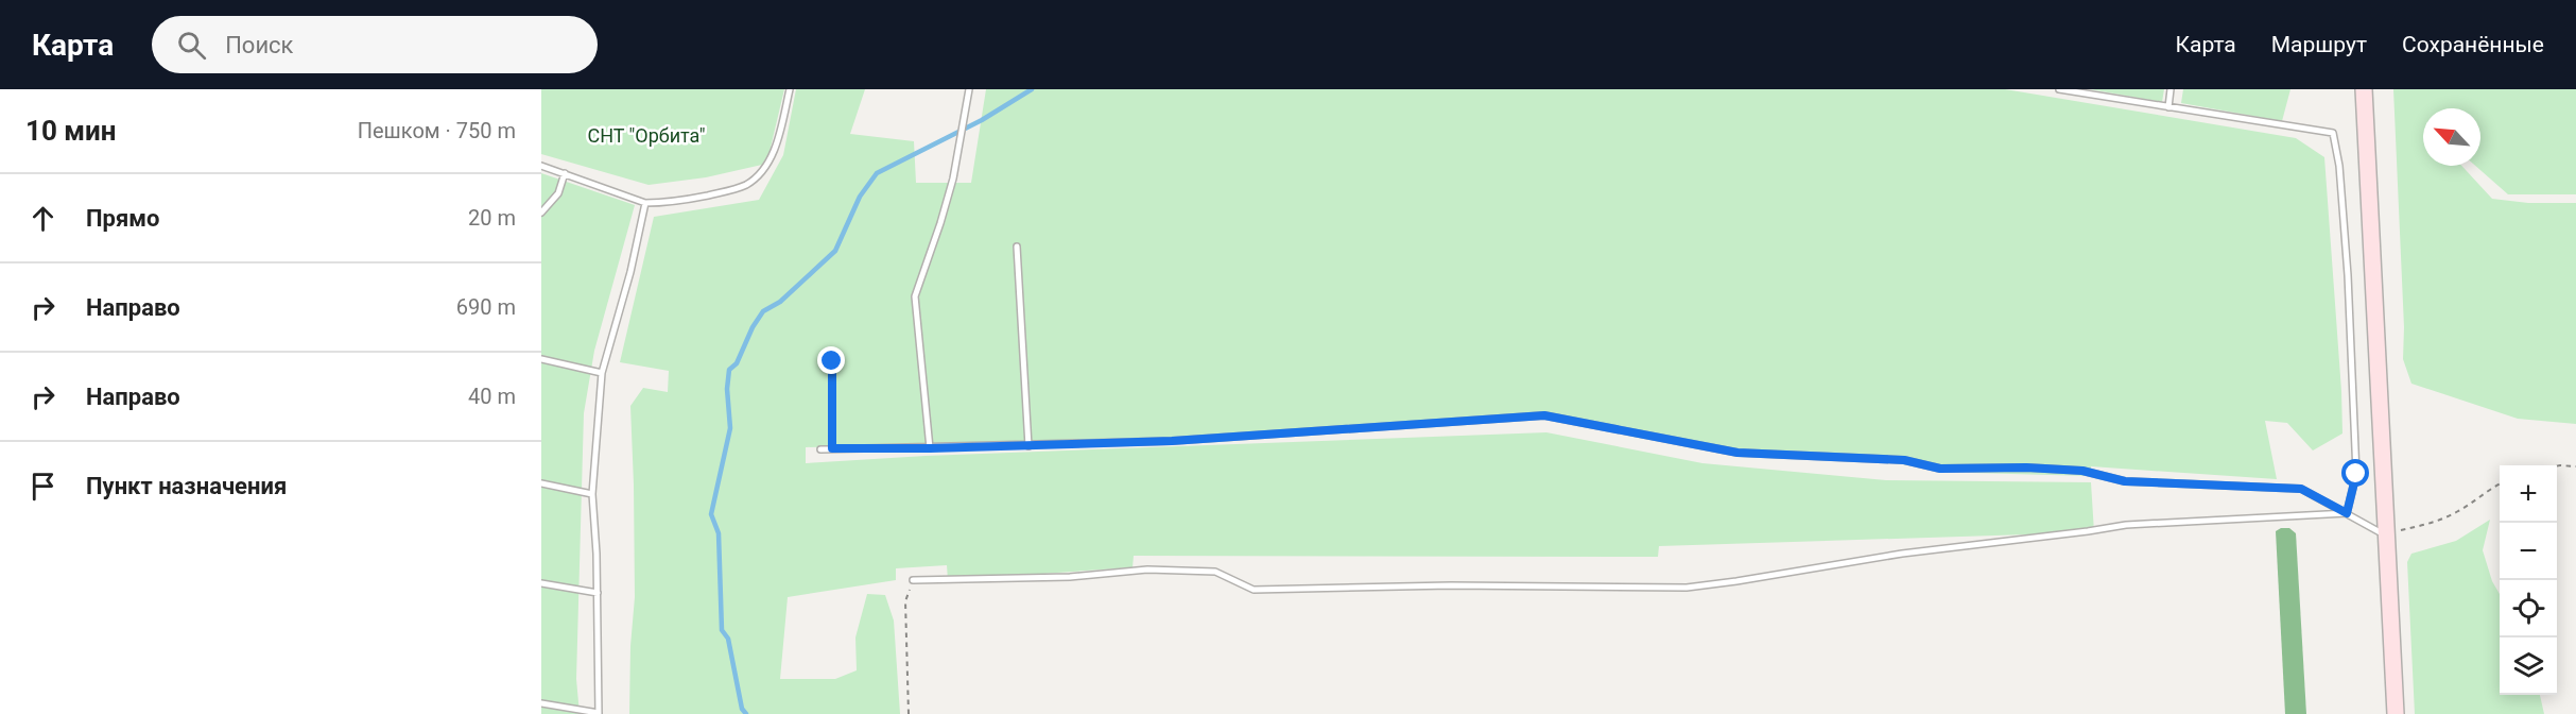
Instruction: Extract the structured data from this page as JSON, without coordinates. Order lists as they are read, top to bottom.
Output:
{
  "parks": ["CНТ \"Орбита\""],
  "north": "top left",
  "page": {
    "header": "Карта",
    "search": "Поиск",
    "nav": ["Карта", "Маршрут", "Сохранённые"],
    "heading": ["10 мин", "Пешком · 750 m"],
    "list": [
      ["Прямо", "20 m"],
      ["Направо", "690 m"],
      ["Направо", "40 m"],
      "Пункт назначения"
    ],
    "map_buttons": ["+", "−"]
  }
}
